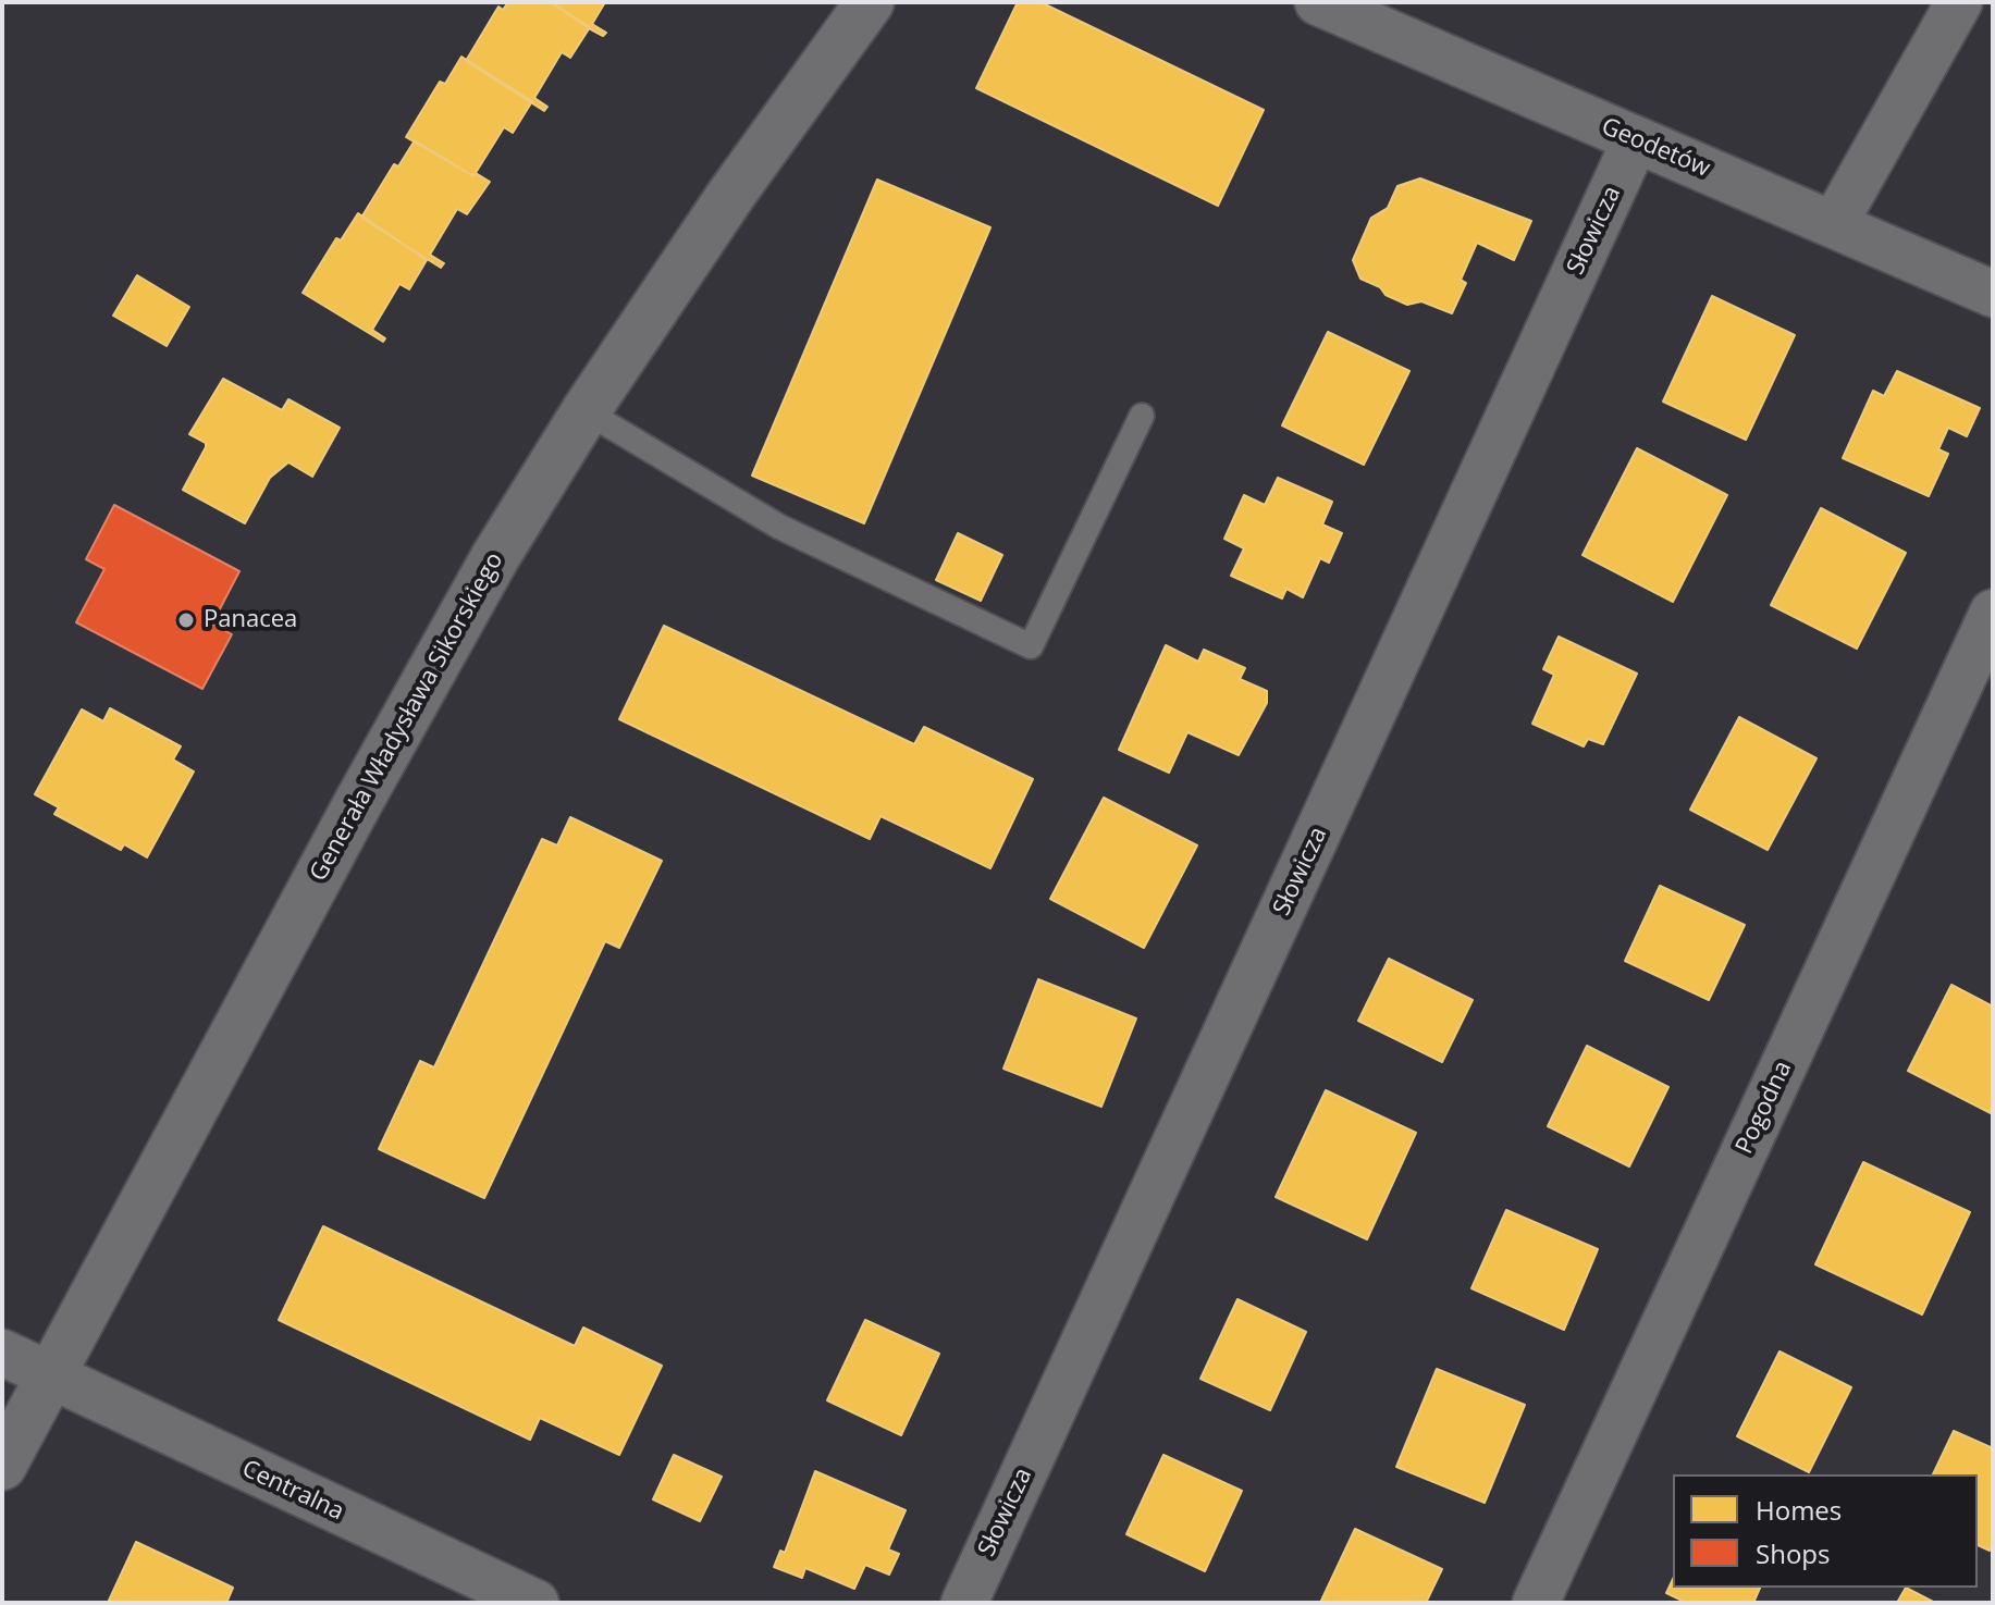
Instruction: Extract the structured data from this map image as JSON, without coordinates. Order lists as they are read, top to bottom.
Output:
{
  "streets": {
    "street": [
      "Geodetów",
      "Słowicza",
      "Generała Władysława Sikorskiego",
      "Pogodna",
      "Centralna"
    ]
  },
  "crossings": [
    ["Geodetów", "Słowicza"],
    ["Generała Władysława Sikorskiego", "Centralna"]
  ],
  "places": ["Panacea"],
  "legend": ["Homes", "Shops"]
}
